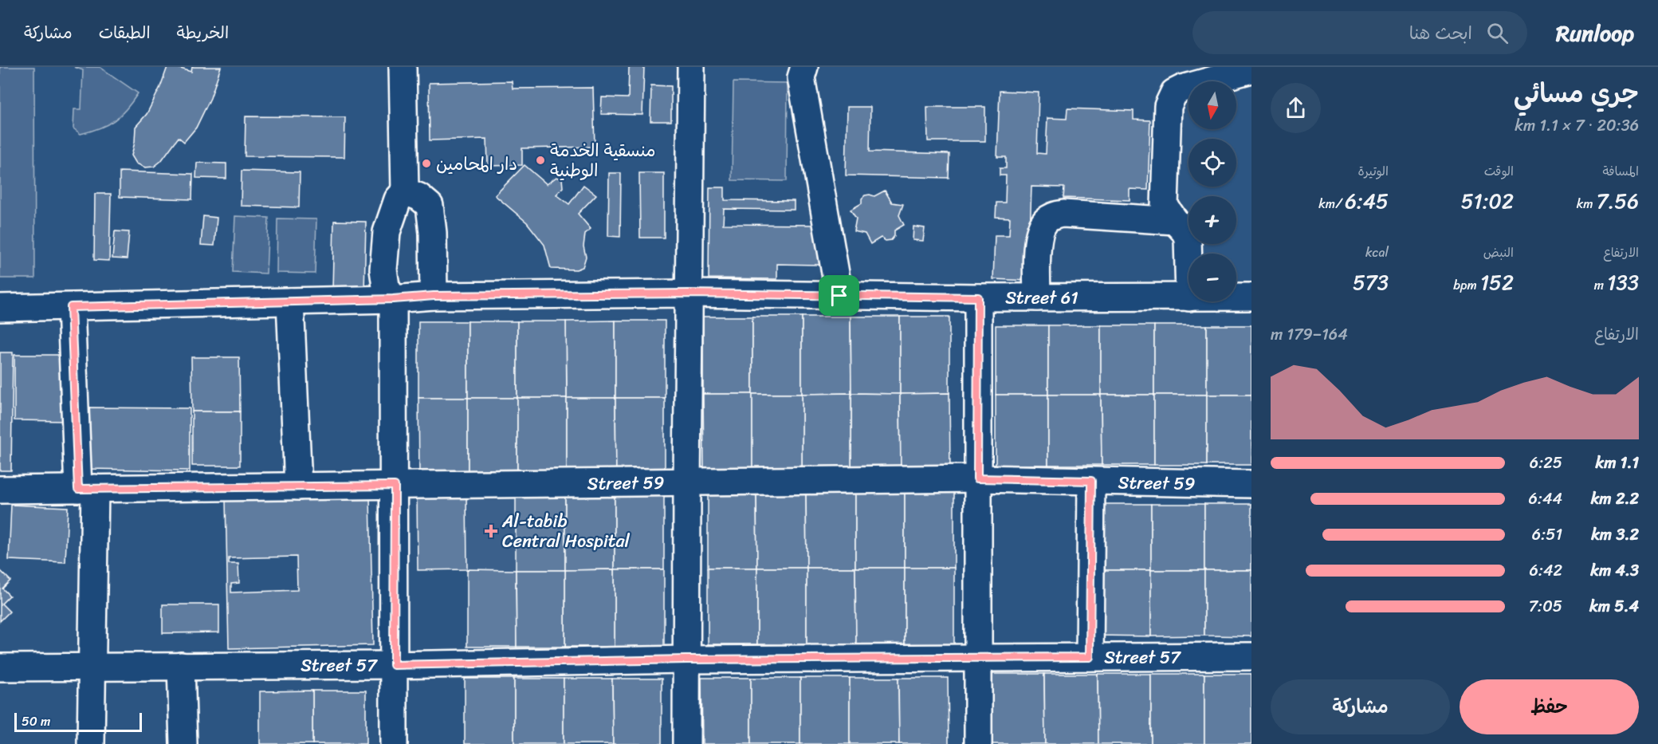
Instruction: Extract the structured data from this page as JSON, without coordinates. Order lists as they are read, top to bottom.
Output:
{
  "streets": {
    "street": ["Street 61", "Street 59", "Street 57"]
  },
  "places": {
    "other": ["منسقية الخدمة الوطنية", "دار المحامين"],
    "health": ["Al-tabib Central Hospital"]
  },
  "scale_bar": "50 m",
  "north": "bottom",
  "page": {
    "header": "Runloop",
    "search": "ابحث هنا",
    "nav": ["الخريطة", "الطبقات", "مشاركة"],
    "heading": ["جري مسائي", "20:36 · 7 × 1.1 km"],
    "map_buttons": ["+", "−"],
    "stats": [
      ["المسافة", "7.56 km"],
      ["الوقت", "51:02"],
      ["الوتيرة", "6:45 /km"],
      ["الارتفاع", "133 m"],
      ["النبض", "152 bpm"],
      ["kcal", "573"]
    ],
    "chart": ["الارتفاع", "164–179 m"],
    "list": [
      {
        "name": "1.1 km",
        "note": "6:25"
      },
      {
        "name": "2.2 km",
        "note": "6:44"
      },
      {
        "name": "3.2 km",
        "note": "6:51"
      },
      {
        "name": "4.3 km",
        "note": "6:42"
      },
      {
        "name": "5.4 km",
        "note": "7:05"
      }
    ],
    "buttons": ["حفظ", "مشاركة"],
    "scale": "50 m"
  }
}
